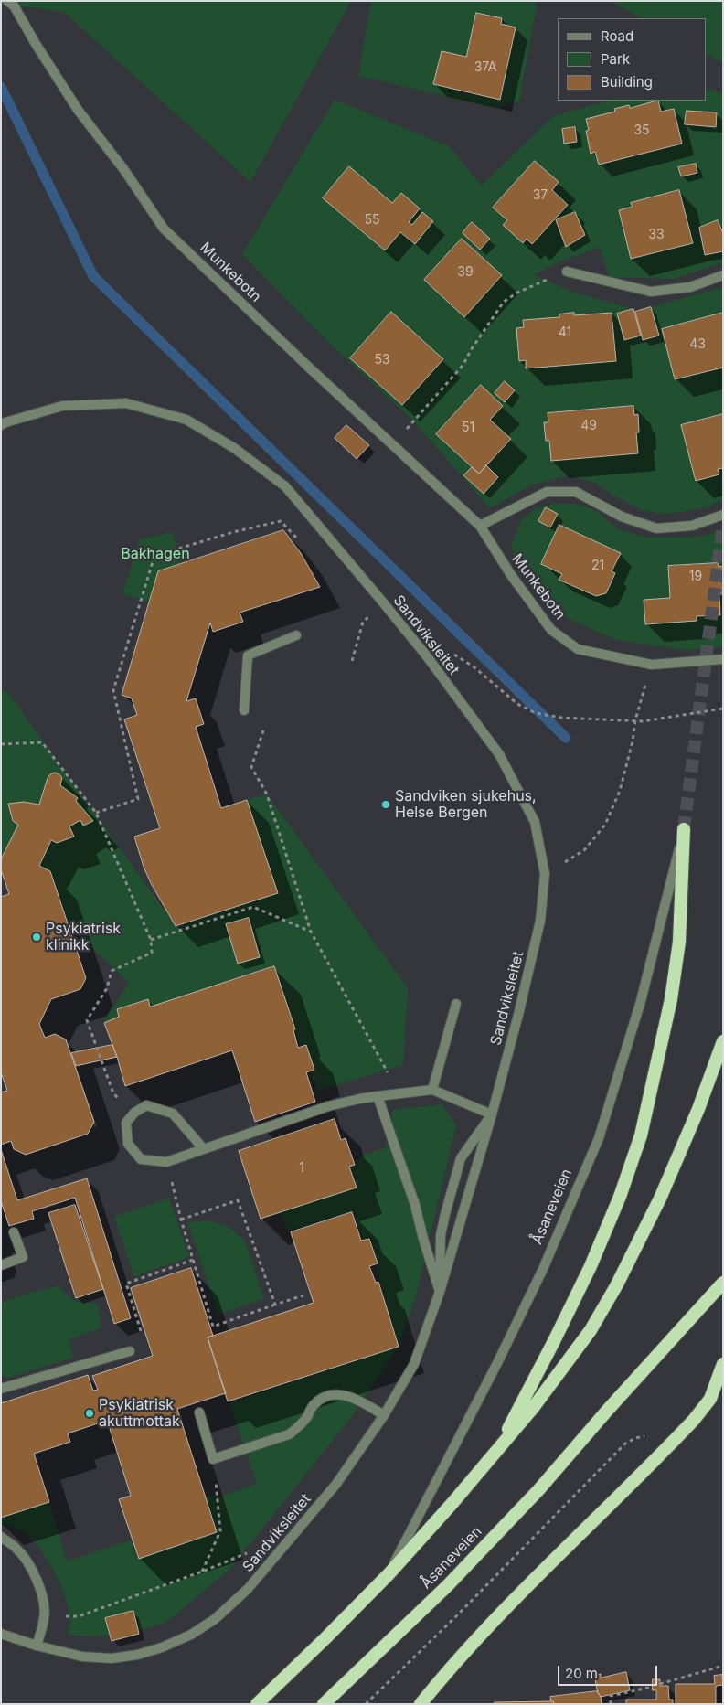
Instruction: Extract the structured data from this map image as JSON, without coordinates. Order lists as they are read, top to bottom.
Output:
{
  "streets": {
    "highway": ["Åsaneveien"],
    "street": ["Munkebotn", "Sandviksleitet"]
  },
  "parks": ["Bakhagen"],
  "places": ["Sandviken sjukehus, Helse Bergen", "Psykiatrisk klinikk", "Psykiatrisk akuttmottak"],
  "house_numbers": [
    "37A",
    "35",
    "37",
    "55",
    "33",
    "39",
    "41",
    "43",
    "53",
    "49",
    "51",
    "21",
    "19",
    "1"
  ],
  "legend": ["Road", "Park", "Building"],
  "scale_bar": "20 m"
}
